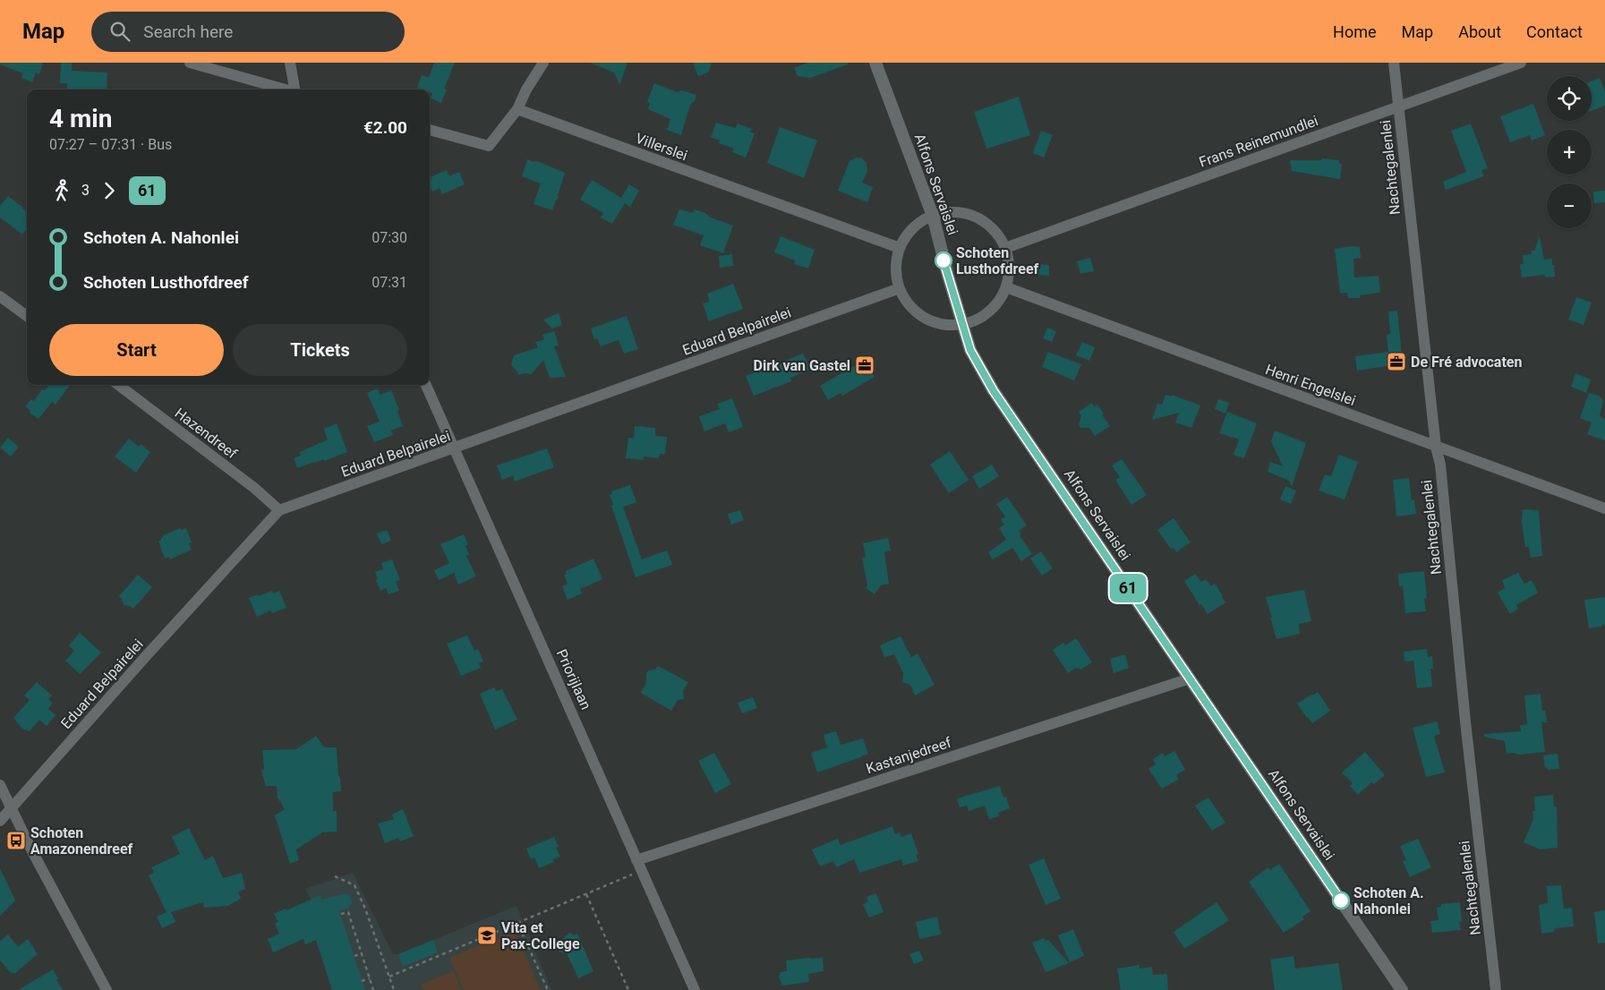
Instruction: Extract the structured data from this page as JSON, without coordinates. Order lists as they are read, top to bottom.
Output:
{
  "streets": {
    "street": [
      "Frans Reinemundlei",
      "Villerslei",
      "Nachtegalenlei",
      "Alfons Servaislei",
      "Eduard Belpairelei",
      "Henri Engelslei",
      "Hazendreef",
      "Priorijlaan",
      "Kastanjedreef"
    ]
  },
  "crossings": [
    ["Frans Reinemundlei", "Nachtegalenlei"],
    ["Nachtegalenlei", "Henri Engelslei"],
    ["Alfons Servaislei", "Kastanjedreef"],
    ["Eduard Belpairelei", "Hazendreef"],
    ["Eduard Belpairelei", "Priorijlaan"],
    ["Priorijlaan", "Kastanjedreef"]
  ],
  "places": {
    "other": ["Schoten Lusthofdreef", "Schoten A. Nahonlei"],
    "office": ["De Fré advocaten", "Dirk van Gastel"],
    "bus stop": ["Schoten Amazonendreef"],
    "school or university": ["Vita et Pax-College"]
  },
  "lines": ["bus line 61"],
  "page": {
    "header": "Map",
    "search": "Search here",
    "nav": [
      "Home",
      "Map",
      "About",
      "Contact"
    ],
    "on_map": "61",
    "map_buttons": ["+", "−"],
    "heading": ["4 min", "07:27 – 07:31 · Bus", "€2.00"],
    "legs": ["3", "61"],
    "list": [
      {
        "name": "Schoten A. Nahonlei",
        "value": "07:30"
      },
      {
        "name": "Schoten Lusthofdreef",
        "value": "07:31"
      }
    ],
    "buttons": ["Start", "Tickets"]
  }
}
